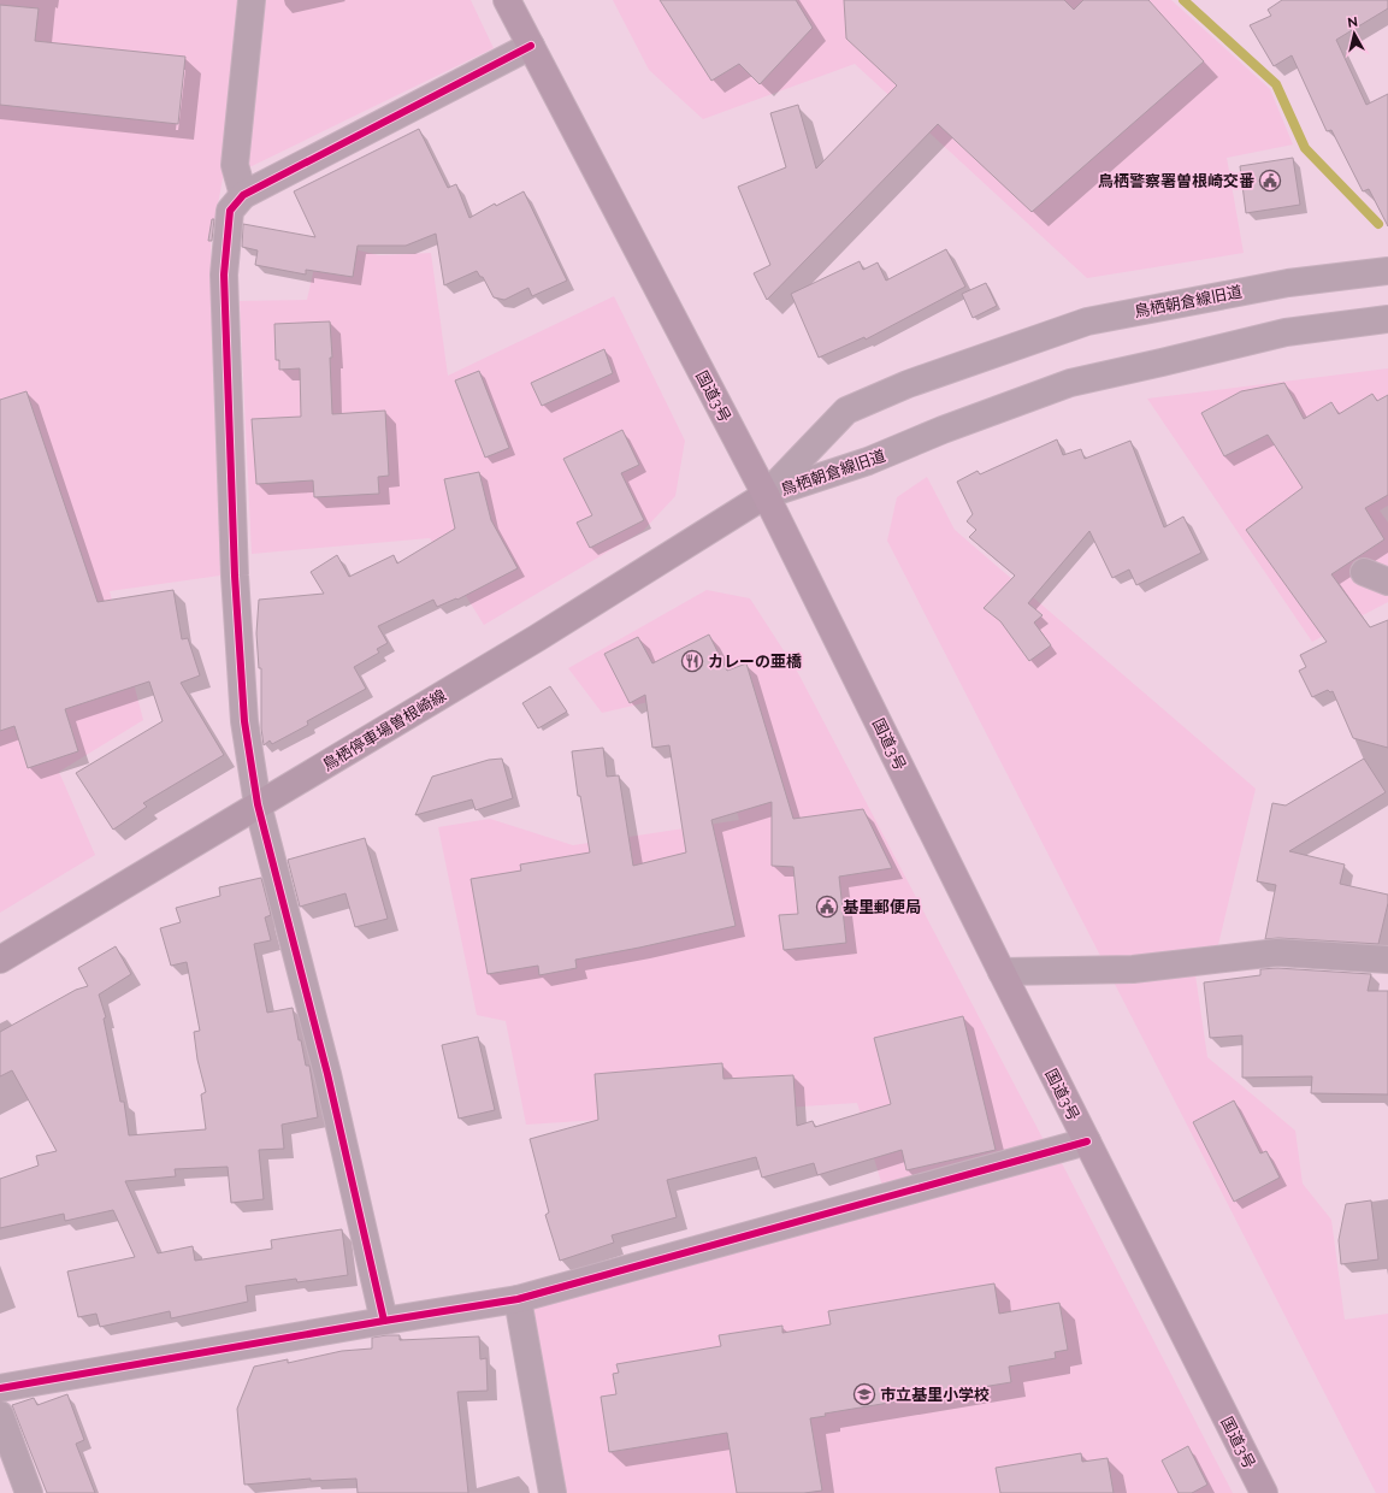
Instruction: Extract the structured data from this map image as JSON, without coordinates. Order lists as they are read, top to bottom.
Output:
{
  "streets": {
    "highway": ["国道3号"],
    "main road": ["鳥栖停車場曽根崎線"],
    "street": ["鳥栖朝倉線旧道"]
  },
  "crossings": [
    ["鳥栖朝倉線旧道", "国道3号"],
    ["鳥栖朝倉線旧道", "鳥栖停車場曽根崎線"],
    ["国道3号", "鳥栖停車場曽根崎線"]
  ],
  "places": {
    "public building": ["鳥栖警察署曽根崎交番", "基里郵便局"],
    "restaurant": ["カレーの亜橋"],
    "school or university": ["市立基里小学校"]
  },
  "north": "top"
}
